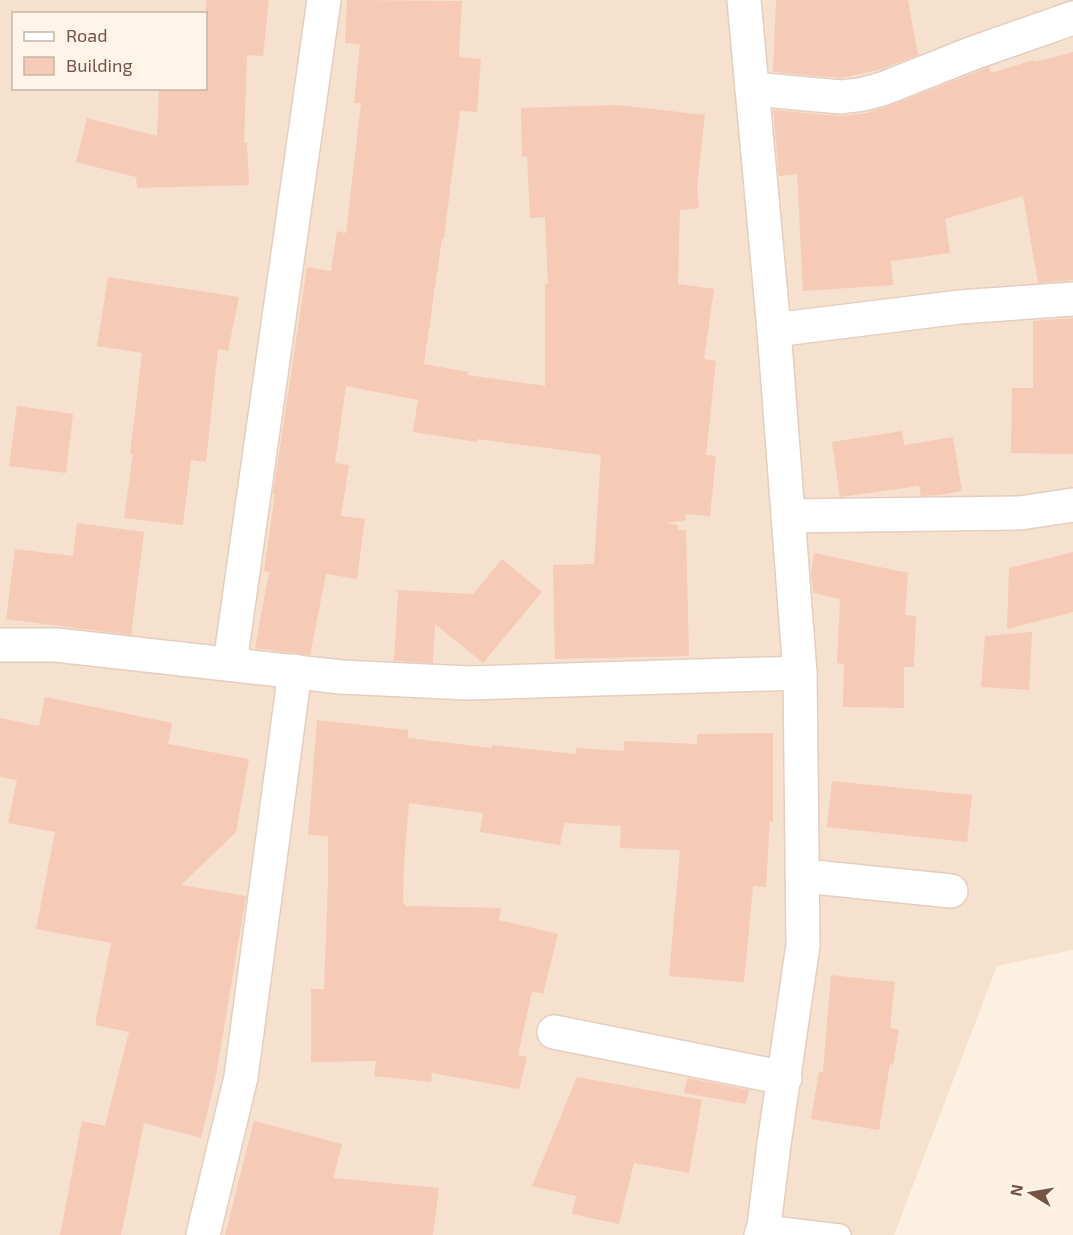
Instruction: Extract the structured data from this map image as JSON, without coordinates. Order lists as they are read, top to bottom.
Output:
{
  "legend": ["Road", "Building"],
  "north": "left"
}
